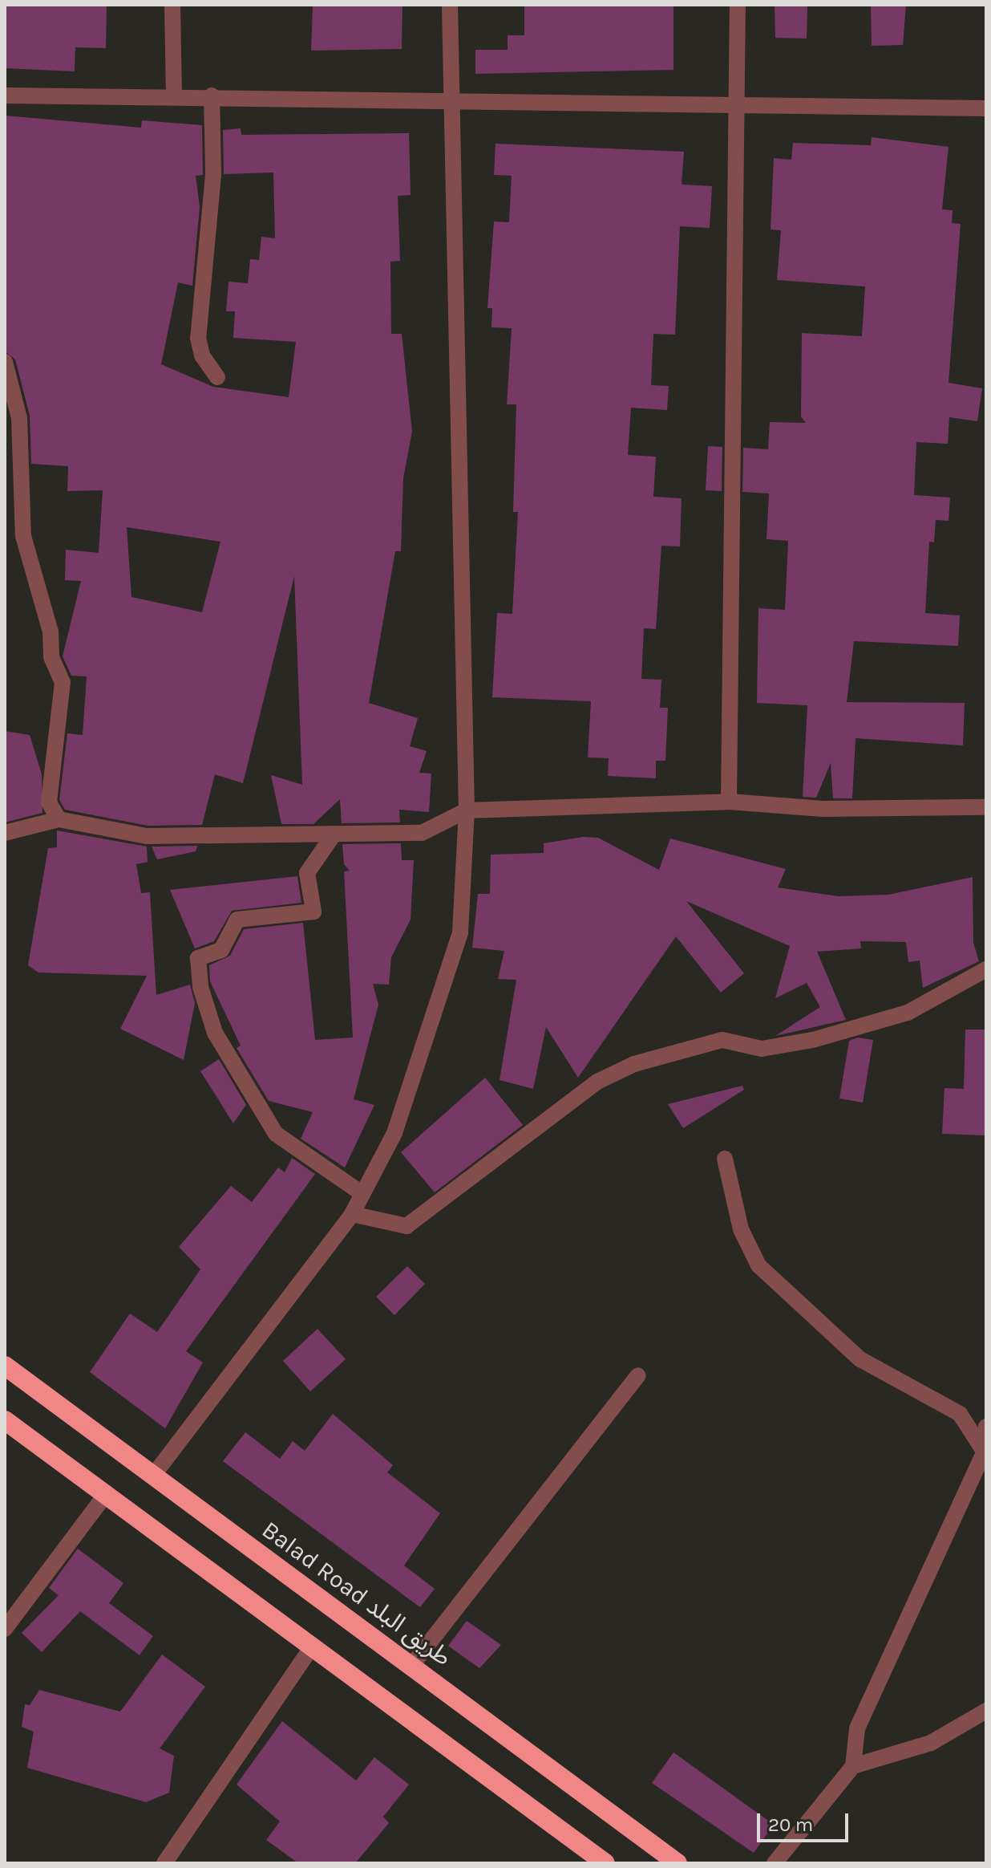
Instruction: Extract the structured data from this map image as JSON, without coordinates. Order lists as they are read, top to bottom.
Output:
{
  "streets": {
    "highway": ["Balad Road طريق البلد"]
  },
  "scale_bar": "20 m"
}
